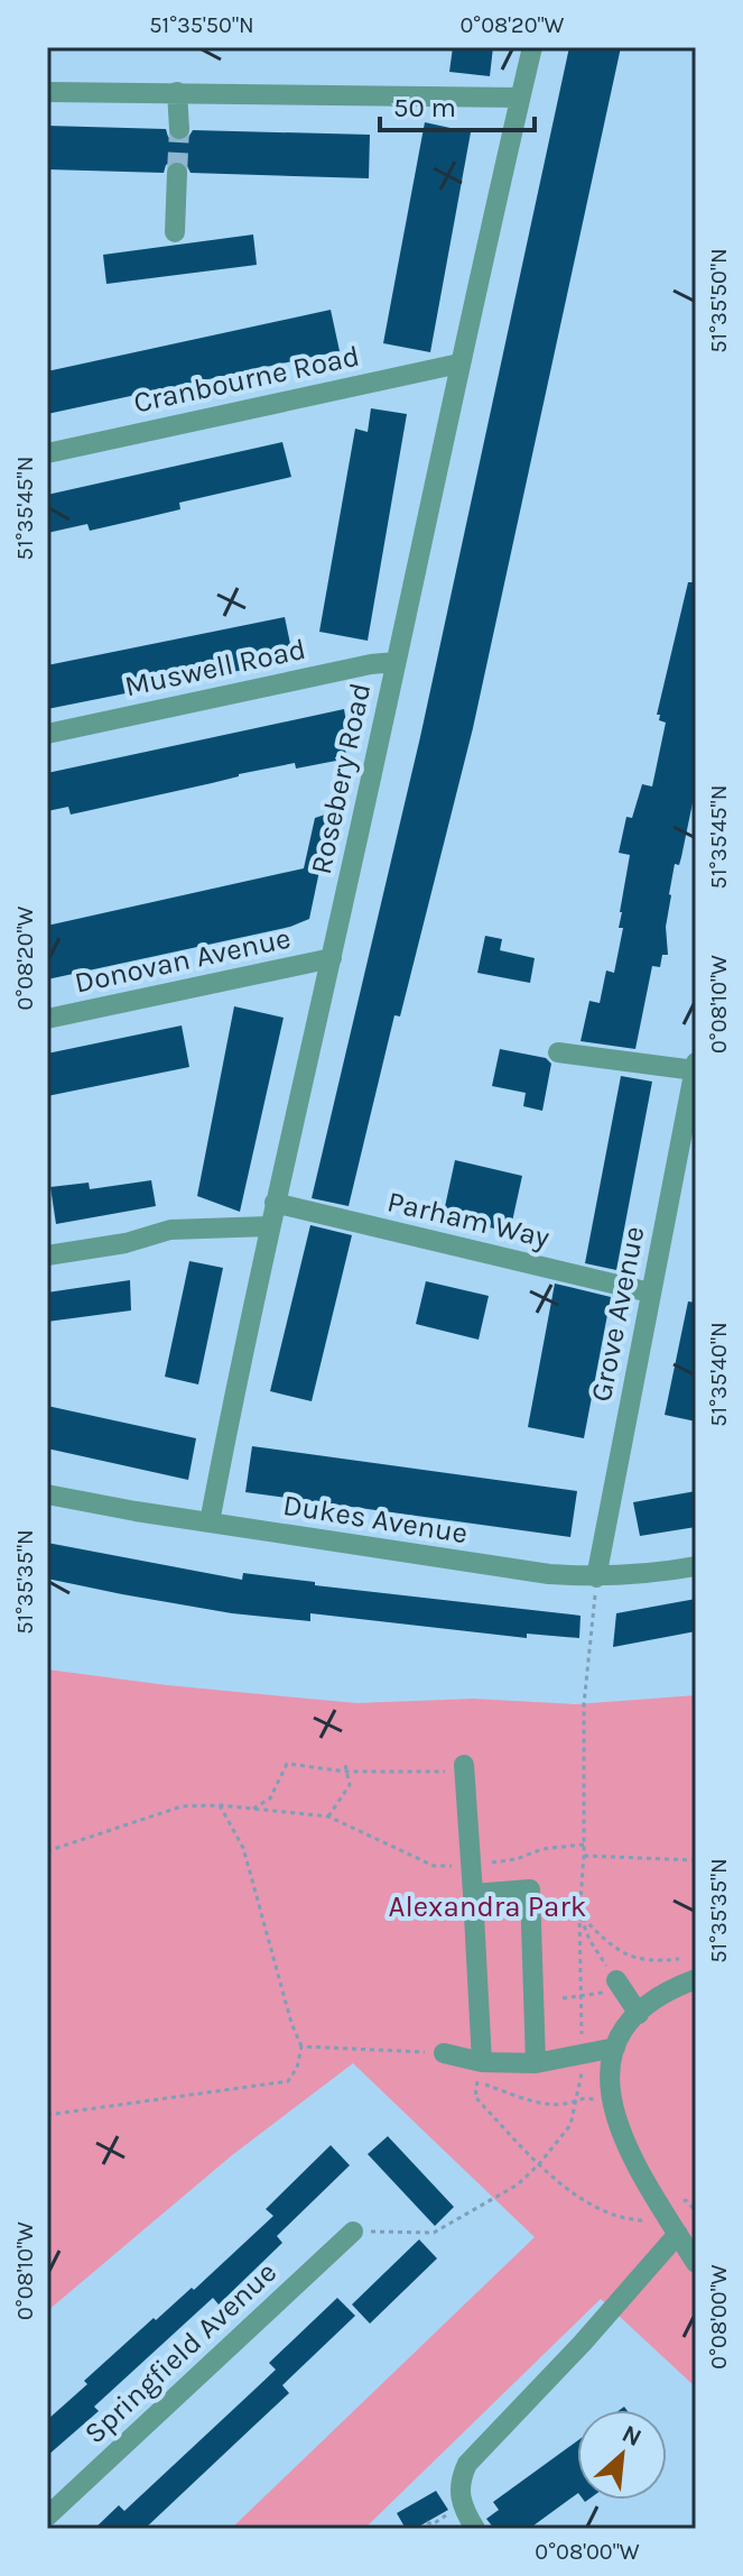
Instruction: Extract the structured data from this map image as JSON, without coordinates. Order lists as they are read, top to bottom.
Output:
{
  "streets": {
    "street": [
      "Cranbourne Road",
      "Muswell Road",
      "Rosebery Road",
      "Donovan Avenue",
      "Parham Way",
      "Grove Avenue",
      "Dukes Avenue",
      "Springfield Avenue"
    ]
  },
  "crossings": [
    ["Cranbourne Road", "Rosebery Road"],
    ["Muswell Road", "Rosebery Road"],
    ["Rosebery Road", "Donovan Avenue"],
    ["Rosebery Road", "Parham Way"],
    ["Rosebery Road", "Dukes Avenue"],
    ["Parham Way", "Grove Avenue"],
    ["Grove Avenue", "Dukes Avenue"]
  ],
  "parks": ["Alexandra Park"],
  "scale_bar": "50 m",
  "north": "top right",
  "coordinates": [
    "51°35'50\"N",
    "0°08'20\"W",
    "51°35'45\"N",
    "0°08'10\"W",
    "51°35'40\"N",
    "51°35'35\"N",
    "0°08'00\"W"
  ]
}
